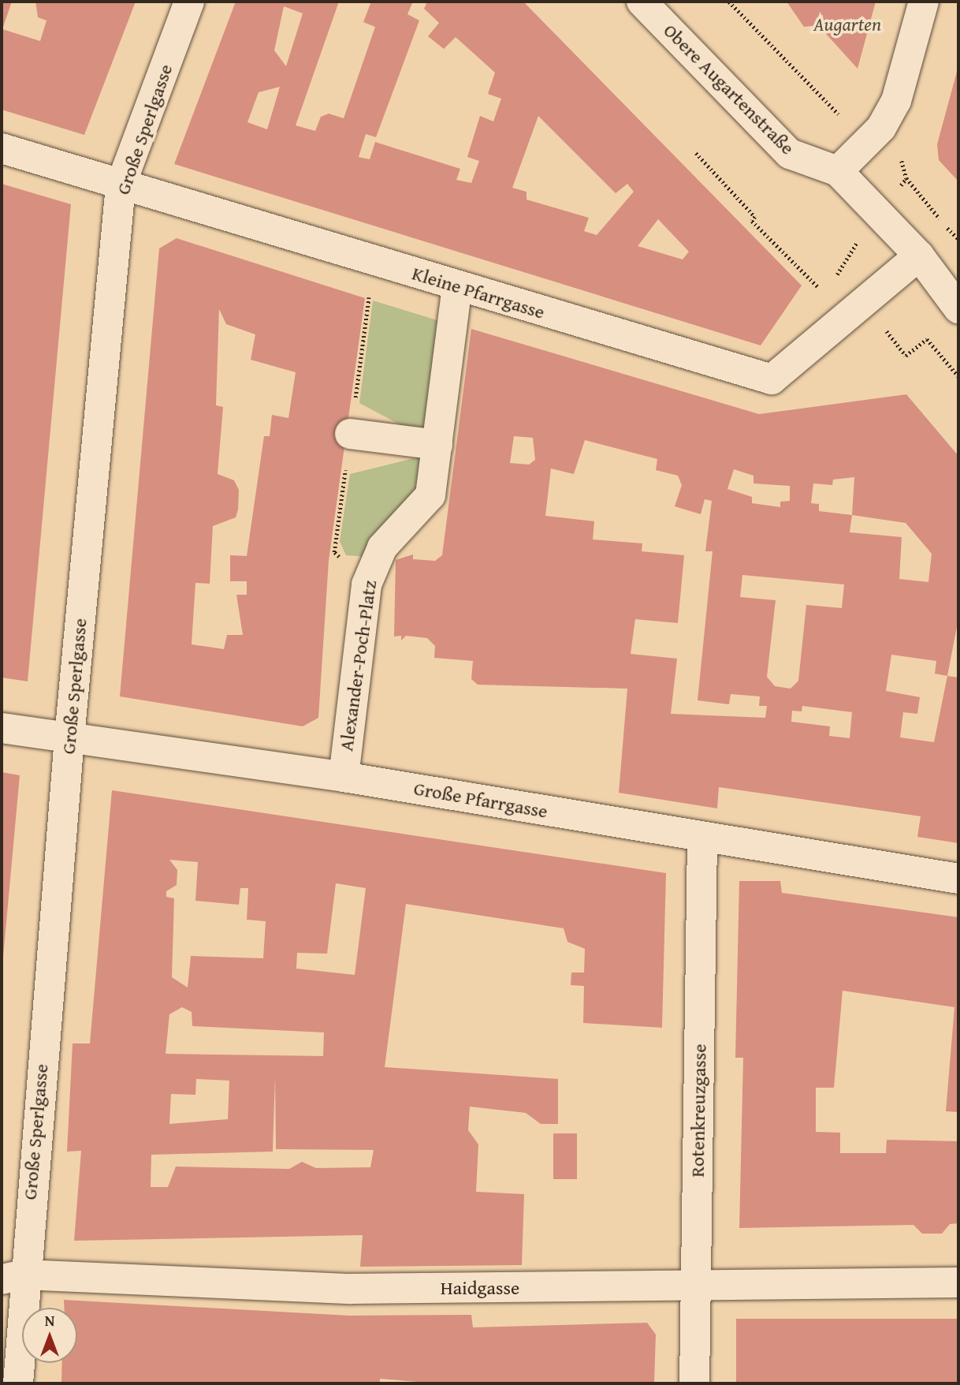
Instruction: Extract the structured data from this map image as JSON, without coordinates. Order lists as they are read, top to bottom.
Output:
{
  "streets": {
    "street": [
      "Obere Augartenstraße",
      "Große Sperlgasse",
      "Kleine Pfarrgasse",
      "Alexander-Poch-Platz",
      "Große Pfarrgasse",
      "Rotenkreuzgasse",
      "Haidgasse"
    ]
  },
  "crossings": [
    ["Obere Augartenstraße", "Kleine Pfarrgasse"],
    ["Große Sperlgasse", "Kleine Pfarrgasse"],
    ["Große Sperlgasse", "Große Pfarrgasse"],
    ["Große Sperlgasse", "Haidgasse"],
    ["Kleine Pfarrgasse", "Alexander-Poch-Platz"],
    ["Alexander-Poch-Platz", "Große Pfarrgasse"],
    ["Große Pfarrgasse", "Rotenkreuzgasse"],
    ["Rotenkreuzgasse", "Haidgasse"]
  ],
  "parks": ["Augarten"],
  "north": "top"
}
